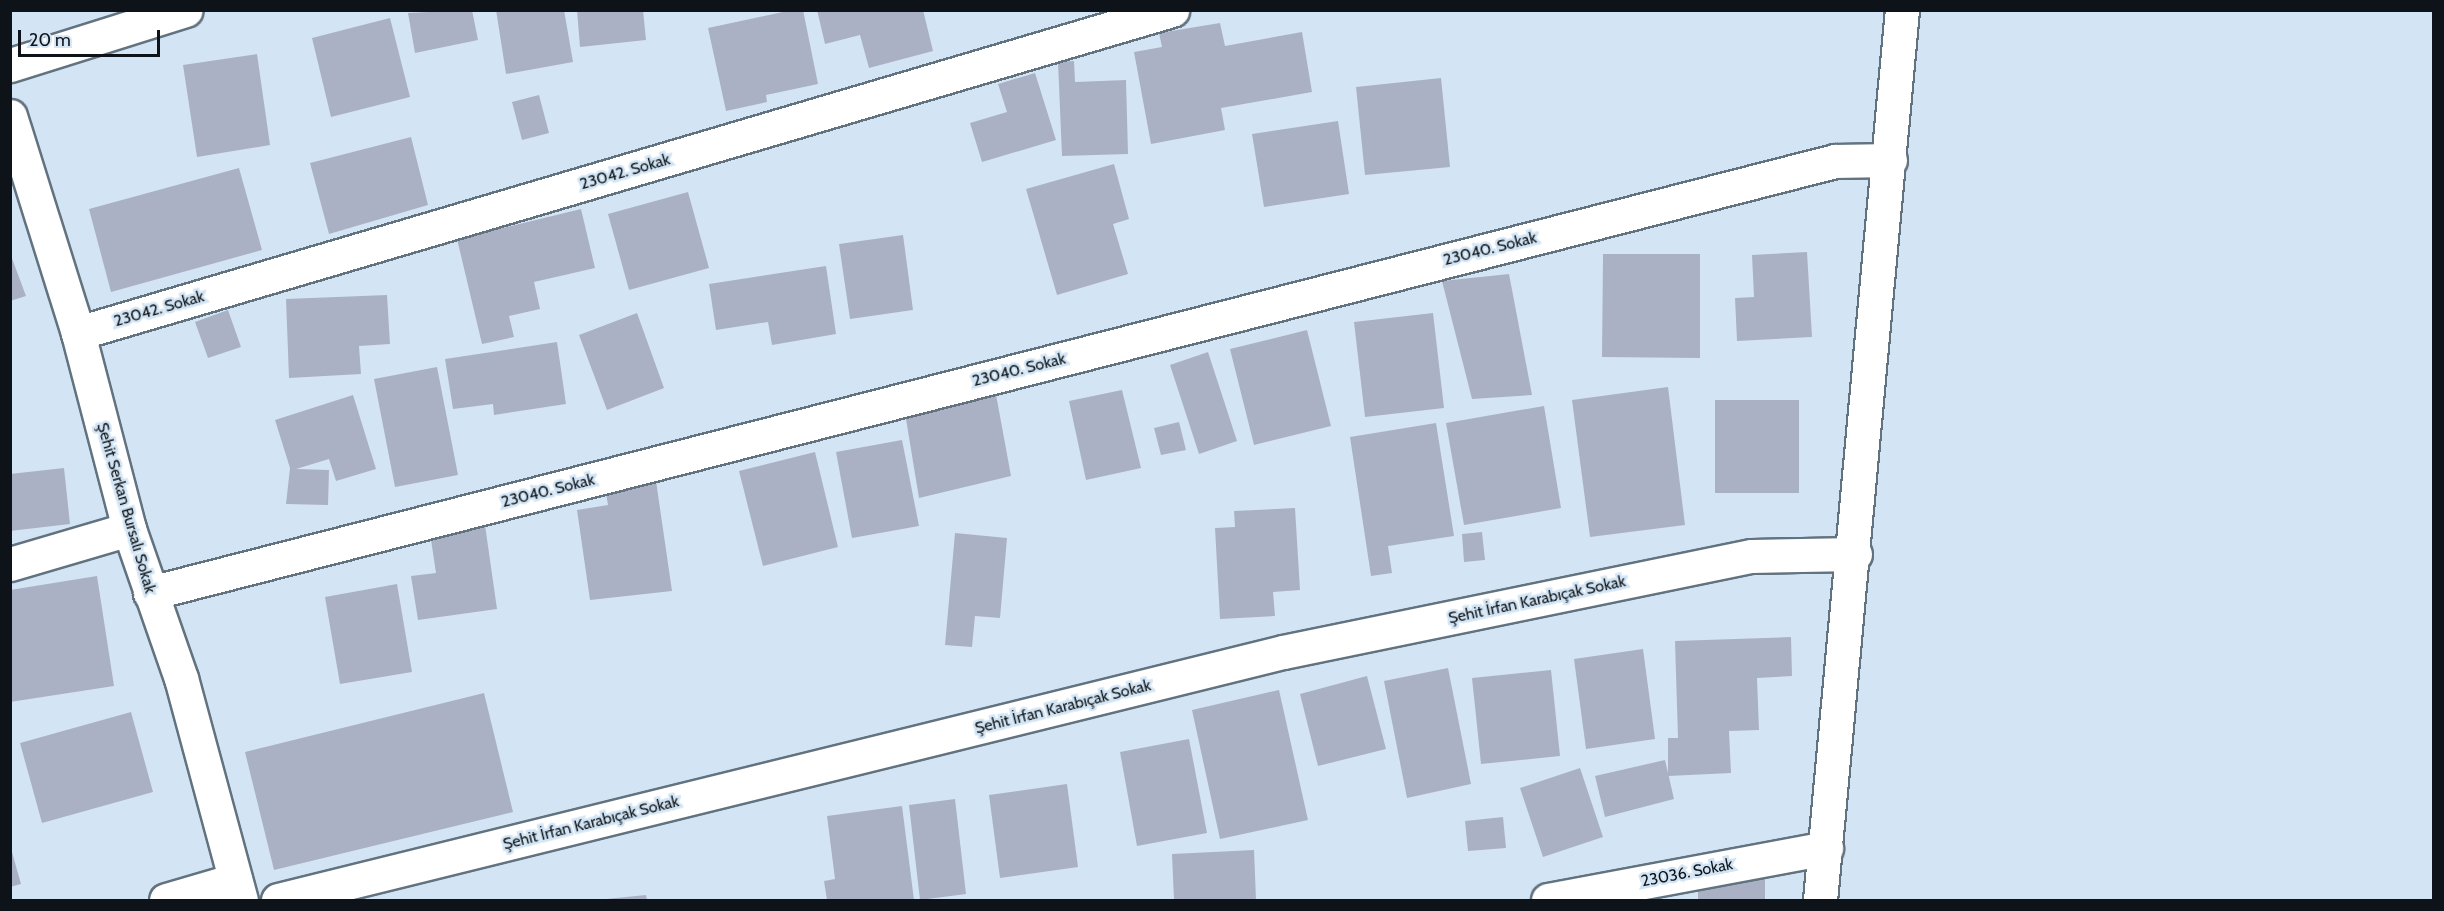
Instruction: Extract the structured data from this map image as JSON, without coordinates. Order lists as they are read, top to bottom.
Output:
{
  "streets": {
    "street": [
      "23042. Sokak",
      "23040. Sokak",
      "Şehit Serkan Bursalı Sokak",
      "Şehit İrfan Karabıçak Sokak",
      "23036. Sokak"
    ]
  },
  "crossings": [
    ["23042. Sokak", "Şehit Serkan Bursalı Sokak"],
    ["23040. Sokak", "Şehit Serkan Bursalı Sokak"]
  ],
  "scale_bar": "20 m"
}
